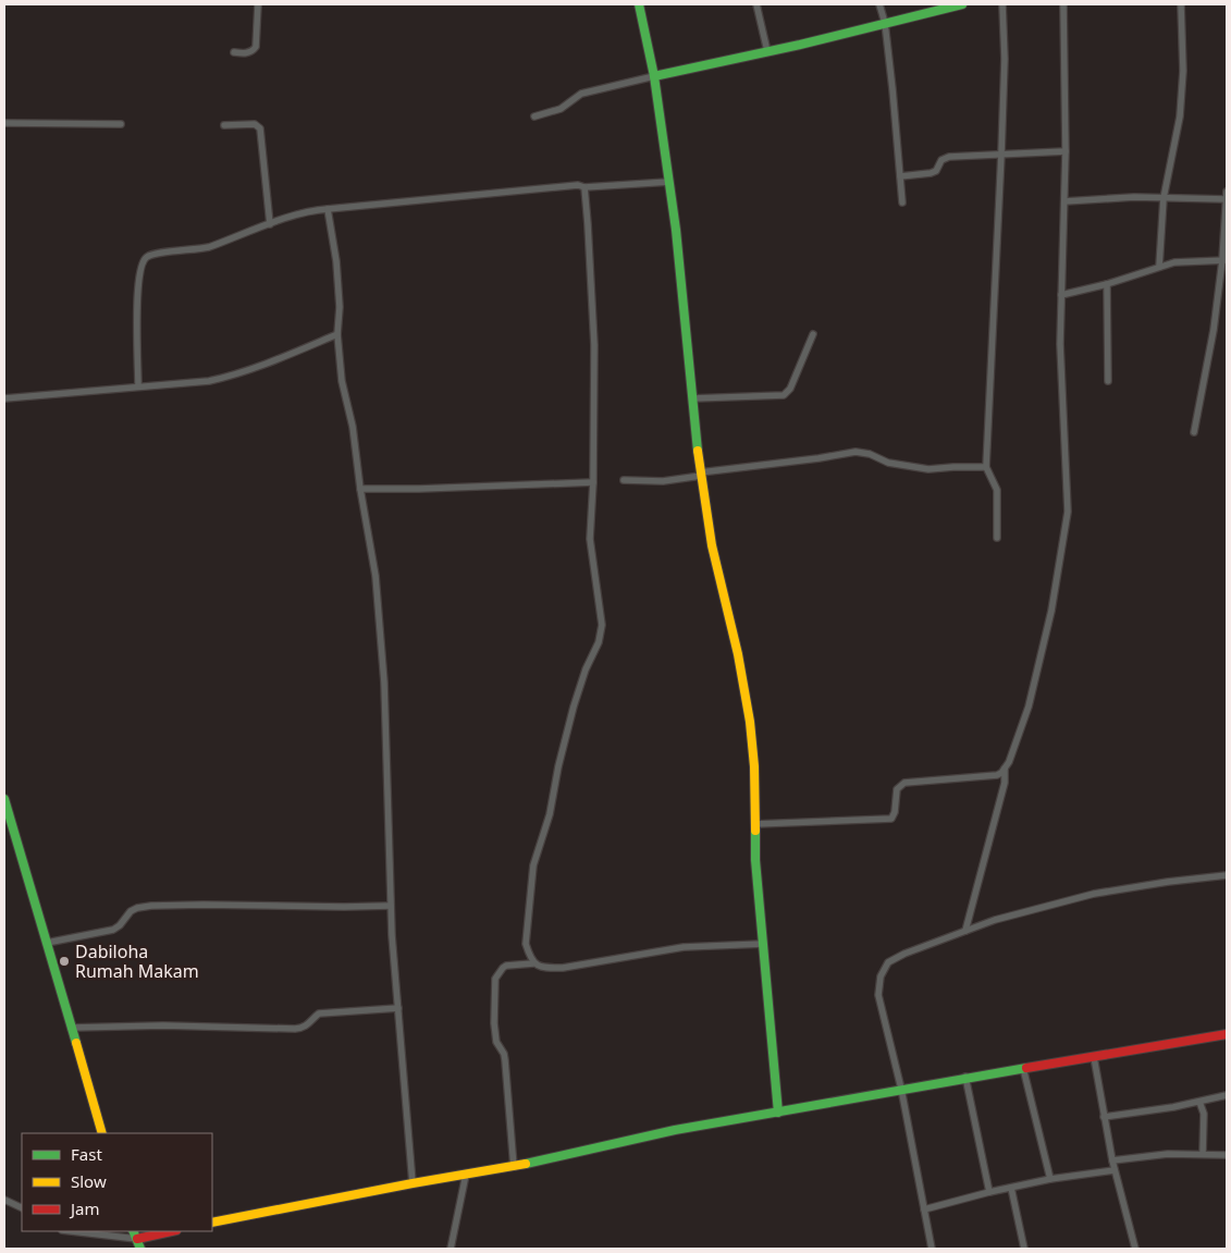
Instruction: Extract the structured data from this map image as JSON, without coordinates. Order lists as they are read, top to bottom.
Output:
{
  "places": ["Dabiloha Rumah Makam"],
  "legend": ["Fast", "Slow", "Jam"]
}
